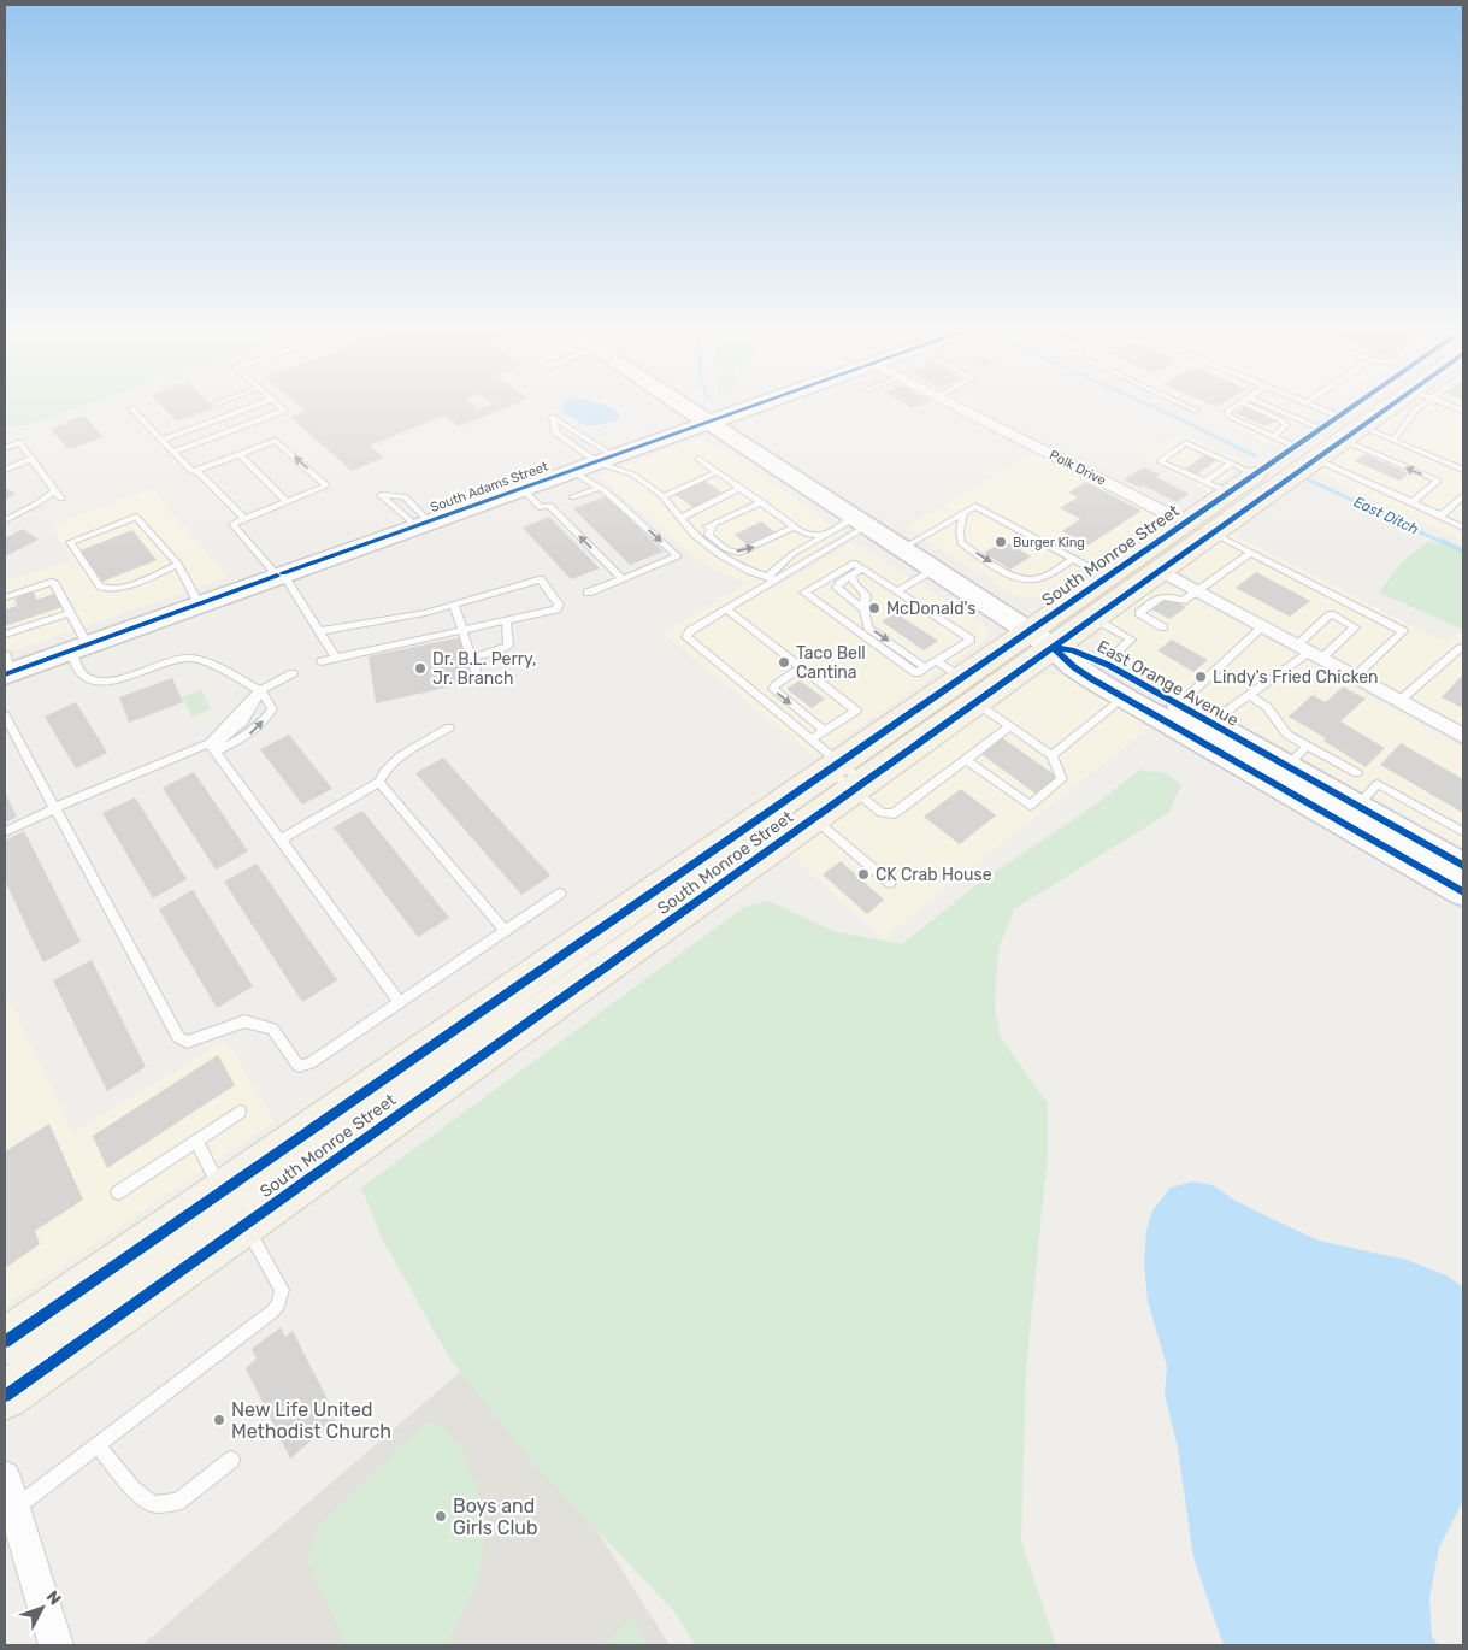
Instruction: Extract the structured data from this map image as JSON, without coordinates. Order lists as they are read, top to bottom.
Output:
{
  "streets": {
    "main road": ["South Adams Street", "South Monroe Street", "East Orange Avenue"],
    "street": ["Polk Drive"]
  },
  "crossings": [
    ["Polk Drive", "South Monroe Street"],
    ["South Adams Street", "East Orange Avenue"],
    ["South Monroe Street", "East Orange Avenue"]
  ],
  "water": ["East Ditch"],
  "places": [
    "Burger King",
    "McDonald's",
    "Taco Bell Cantina",
    "Dr. B.L. Perry, Jr. Branch",
    "Lindy's Fried Chicken",
    "CK Crab House",
    "New Life United Methodist Church",
    "Boys and Girls Club"
  ],
  "north": "top right"
}
